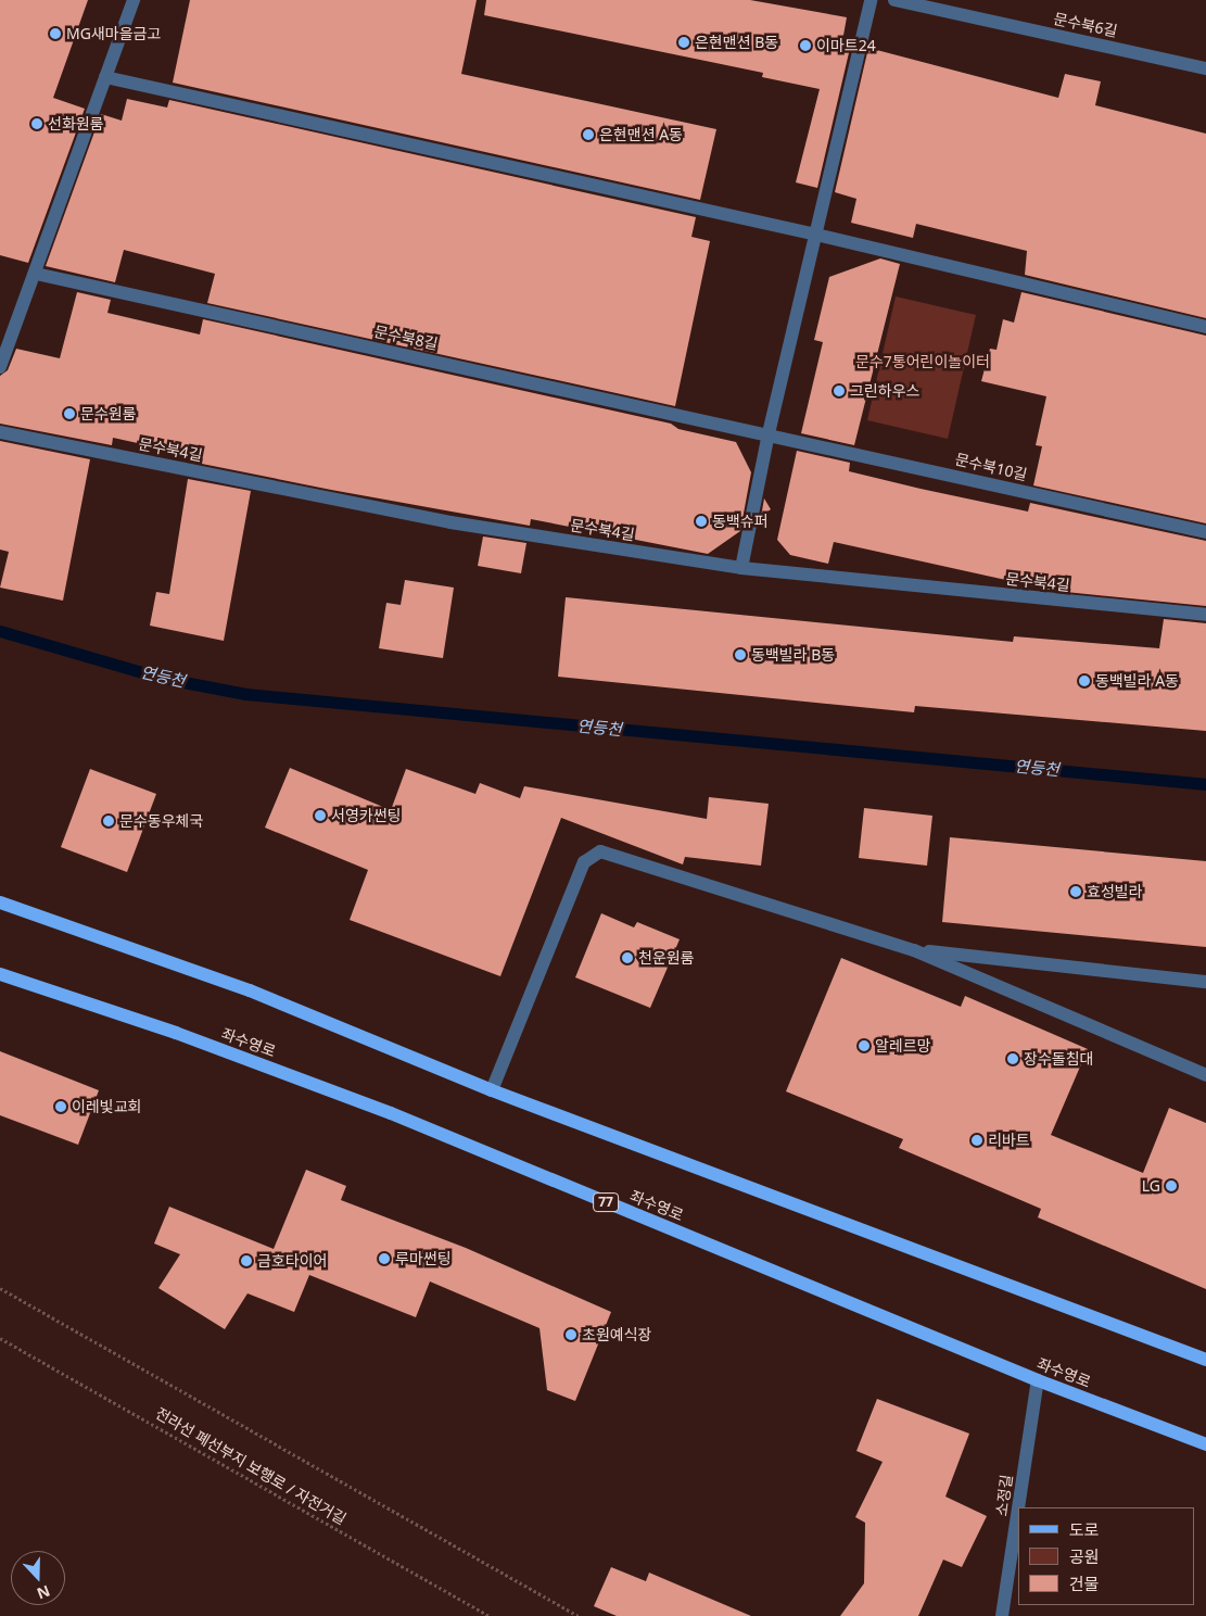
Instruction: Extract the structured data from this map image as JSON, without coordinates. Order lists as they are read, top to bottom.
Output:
{
  "streets": {
    "main road": ["좌수영로", "77"],
    "street": [
      "문수북6길",
      "문수북8길",
      "문수북4길",
      "문수북10길",
      "소정길"
    ],
    "path": ["전라선 폐선부지 보행로 / 자전거길"]
  },
  "crossings": [
    ["문수북8길", "문수북10길"],
    ["좌수영로", "소정길"]
  ],
  "water": ["연등천"],
  "parks": ["문수7통어린이놀이터"],
  "places": [
    "MG새마을금고",
    "은현맨션 B동",
    "이마트24",
    "선화원룸",
    "은현맨션 A동",
    "그린하우스",
    "문수원룸",
    "동백슈퍼",
    "동백빌라 B동",
    "동백빌라 A동",
    "서영카썬팅",
    "문수동우체국",
    "효성빌라",
    "천운원룸",
    "알레르망",
    "장수돌침대",
    "이레빛교회",
    "리바트",
    "LG",
    "루마썬팅",
    "금호타이어",
    "초원예식장"
  ],
  "legend": ["도로", "공원", "건물"],
  "north": "bottom"
}
